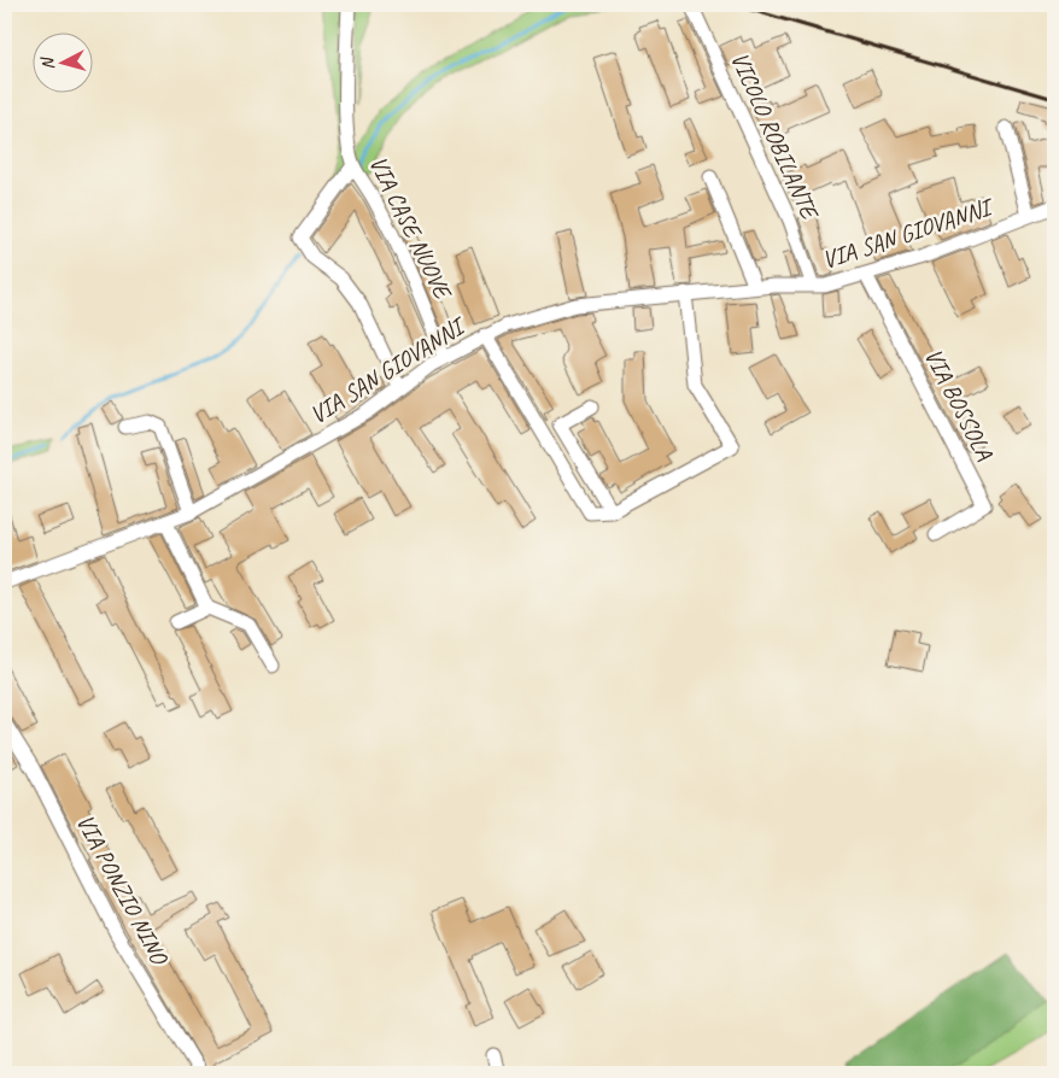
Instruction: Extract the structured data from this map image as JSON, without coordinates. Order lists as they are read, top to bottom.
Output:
{
  "streets": {
    "street": [
      "VICOLO ROBILANTE",
      "VIA CASE NUOVE",
      "VIA SAN GIOVANNI",
      "VIA BOSSOLA",
      "VIA PONZIO NINO"
    ]
  },
  "crossings": [
    ["VICOLO ROBILANTE", "VIA SAN GIOVANNI"],
    ["VIA CASE NUOVE", "VIA SAN GIOVANNI"],
    ["VIA SAN GIOVANNI", "VIA BOSSOLA"]
  ],
  "north": "left"
}
